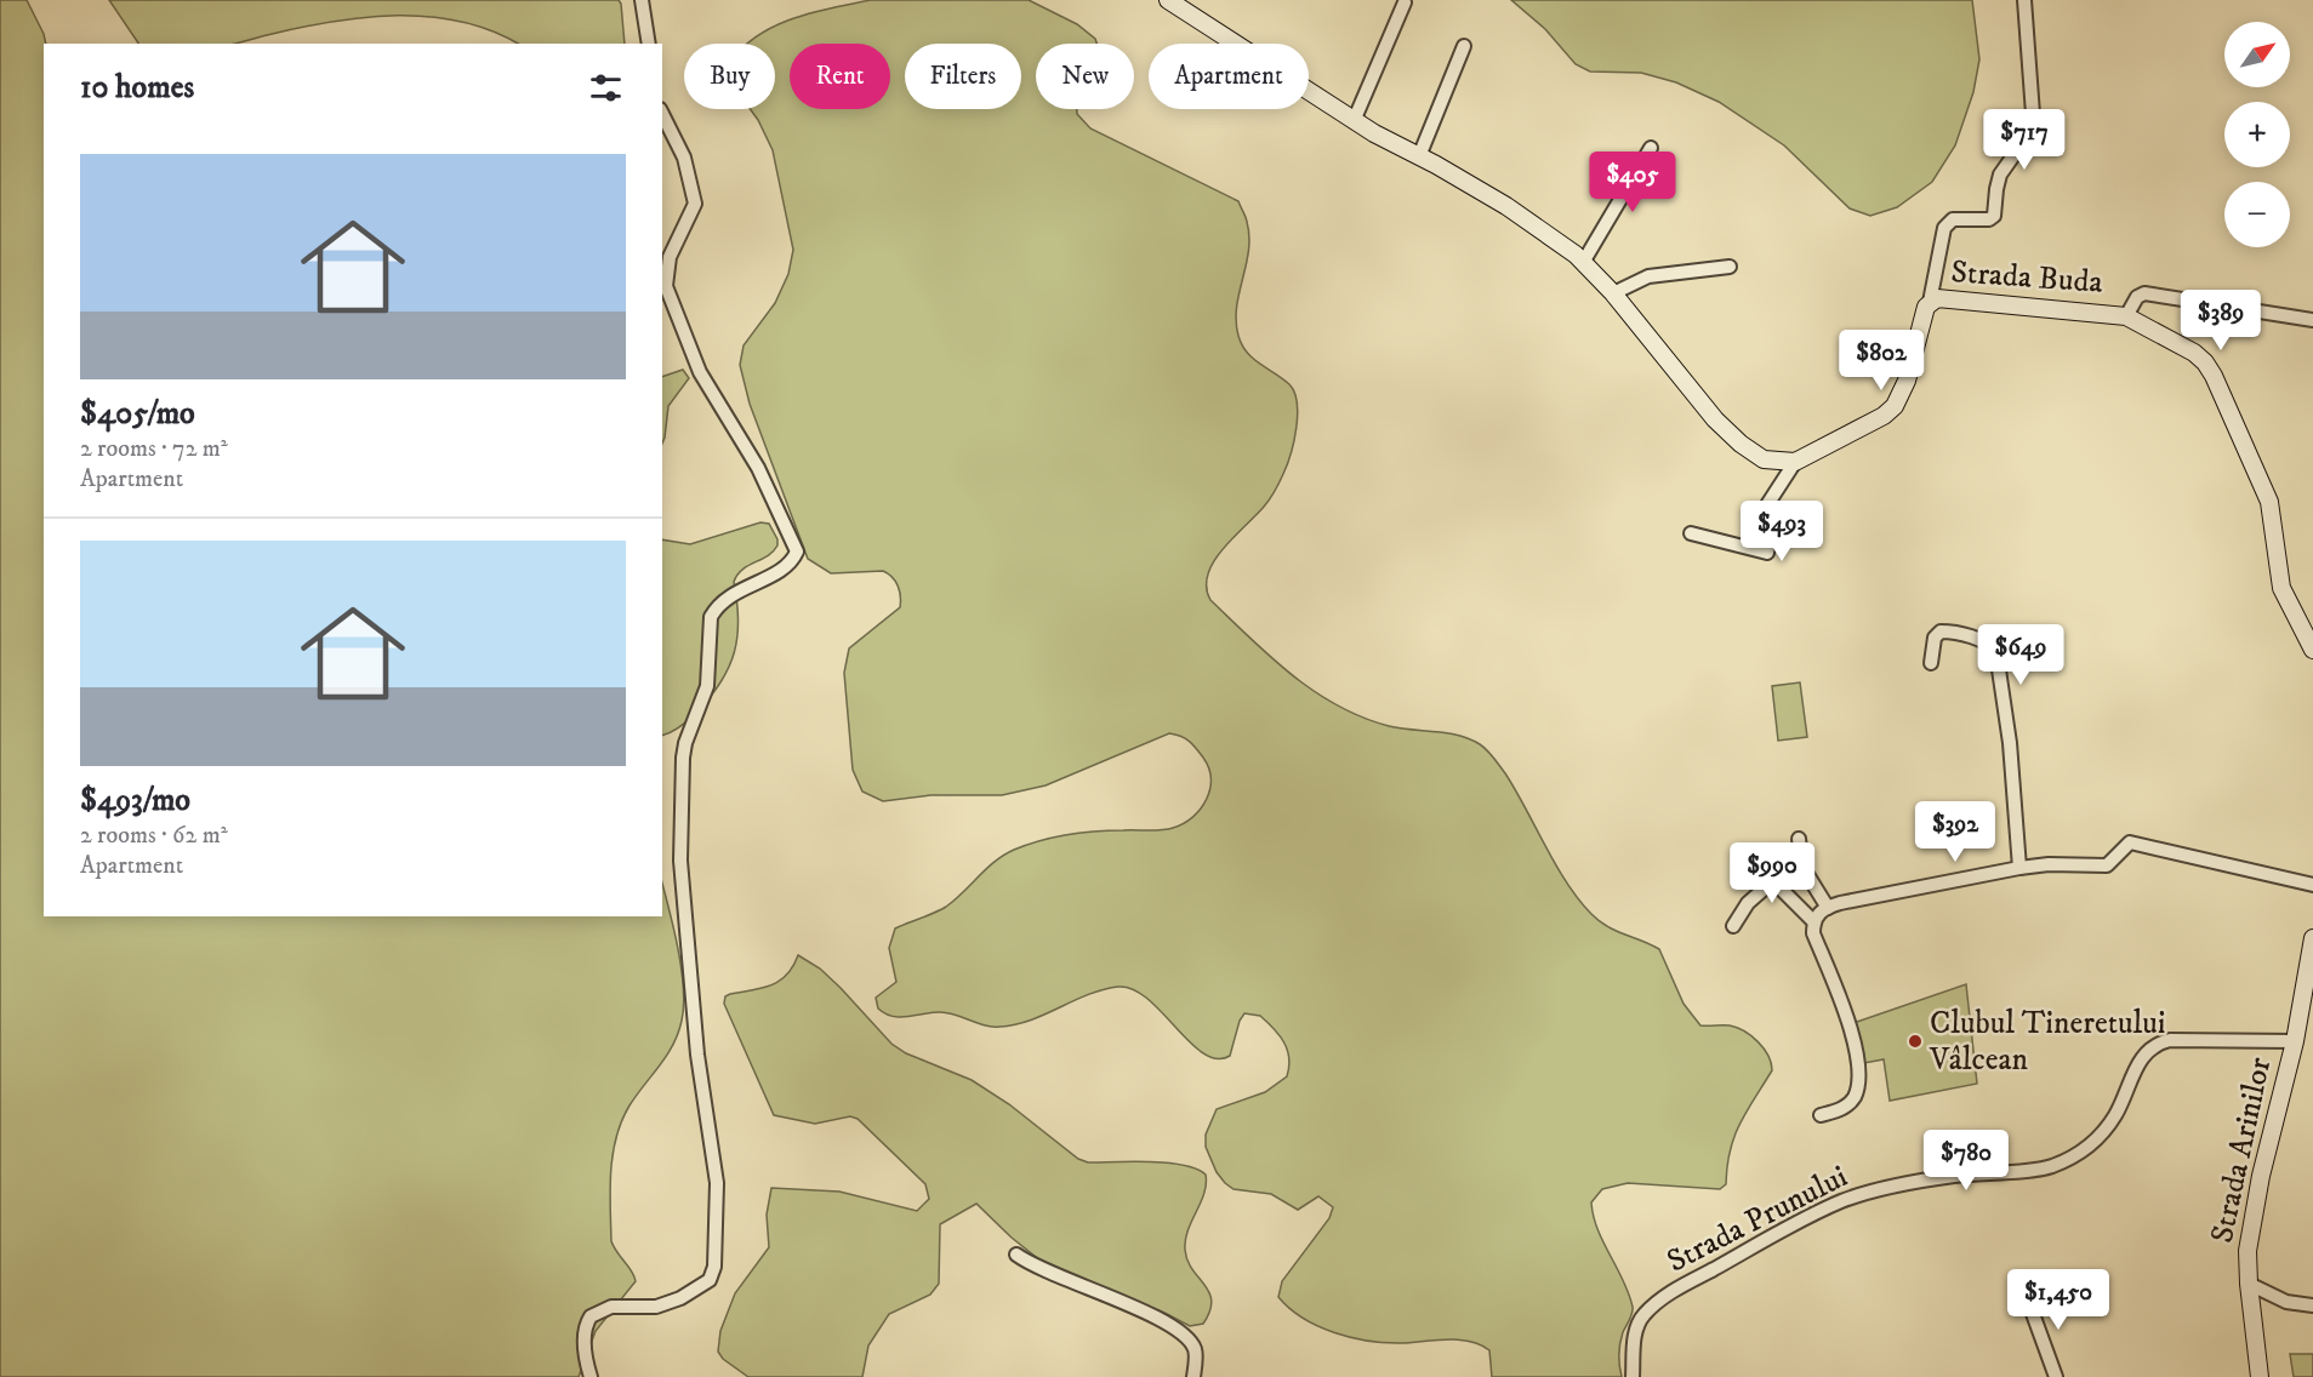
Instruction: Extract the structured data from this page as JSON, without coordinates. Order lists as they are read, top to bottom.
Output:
{
  "streets": {
    "street": ["Strada Buda", "Strada Arinilor", "Strada Prunului"]
  },
  "crossings": [
    ["Strada Arinilor", "Strada Prunului"]
  ],
  "places": ["Clubul Tineretului Vâlcean"],
  "north": "top right",
  "page": {
    "map_buttons": ["+", "−"],
    "chip": [
      "Buy",
      "Rent",
      "Filters",
      "New",
      "Apartment"
    ],
    "heading": "10 homes",
    "price": [
      "$717",
      "$405",
      "$389",
      "$802",
      "$493",
      "$649",
      "$392",
      "$990",
      "$780",
      "$1,450"
    ],
    "list": [
      {
        "name": "$405/mo",
        "note": "2 rooms · 72 m² · Apartment"
      },
      {
        "name": "$493/mo",
        "note": "2 rooms · 62 m² · Apartment"
      }
    ]
  }
}
